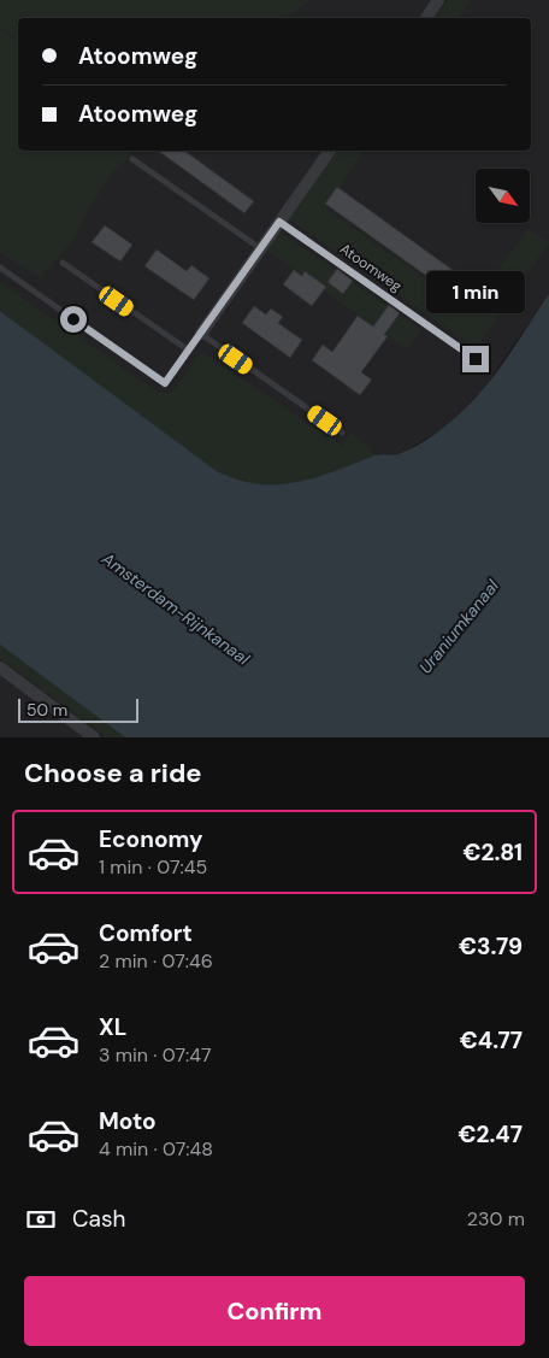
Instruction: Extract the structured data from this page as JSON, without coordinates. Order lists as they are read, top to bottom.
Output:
{
  "streets": {
    "lane": ["Atoomweg"]
  },
  "water": ["Amsterdam-Rijnkanaal", "Uraniumkanaal"],
  "scale_bar": "50 m",
  "north": "bottom right",
  "page": {
    "banner": ["Atoomweg", "Atoomweg"],
    "bubble": "1 min",
    "scale": "50 m",
    "heading": "Choose a ride",
    "list": [
      {
        "name": "Economy",
        "note": "1 min · 07:45",
        "value": "€2.81"
      },
      {
        "name": "Comfort",
        "note": "2 min · 07:46",
        "value": "€3.79"
      },
      {
        "name": "XL",
        "note": "3 min · 07:47",
        "value": "€4.77"
      },
      {
        "name": "Moto",
        "note": "4 min · 07:48",
        "value": "€2.47"
      }
    ],
    "pay": ["Cash", "230 m"],
    "buttons": "Confirm"
  }
}
